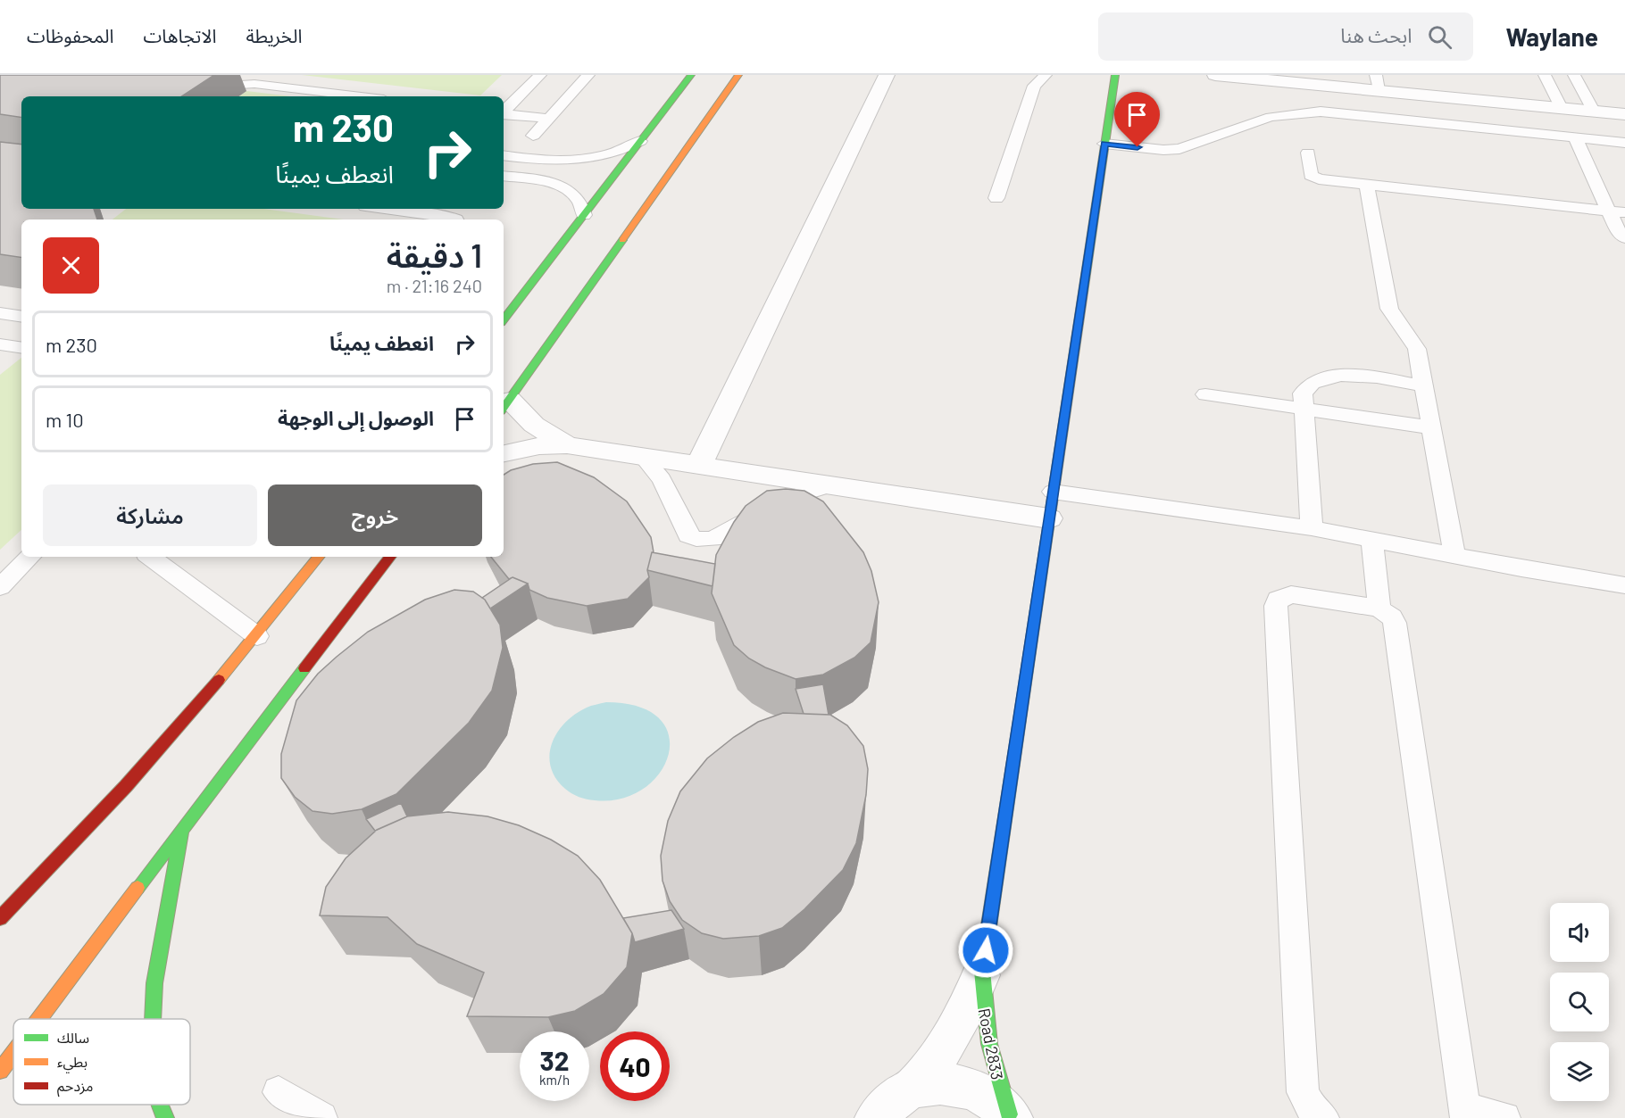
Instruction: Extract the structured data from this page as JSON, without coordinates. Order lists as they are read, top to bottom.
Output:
{
  "streets": {
    "street": ["Road 2833"]
  },
  "legend": ["سالك", "بطيء", "مزدحم"],
  "page": {
    "header": "Waylane",
    "search": "ابحث هنا",
    "nav": ["الخريطة", "الاتجاهات", "المحفوظات"],
    "turn": ["230 m", "انعطف يمينًا"],
    "heading": ["1 دقيقة", "240 m · 21:16"],
    "list": [
      {
        "name": "انعطف يمينًا",
        "value": "230 m"
      },
      {
        "name": "الوصول إلى الوجهة",
        "value": "10 m"
      }
    ],
    "buttons": ["خروج", "مشاركة"],
    "speed": "32 km/h",
    "limit": "40"
  }
}
